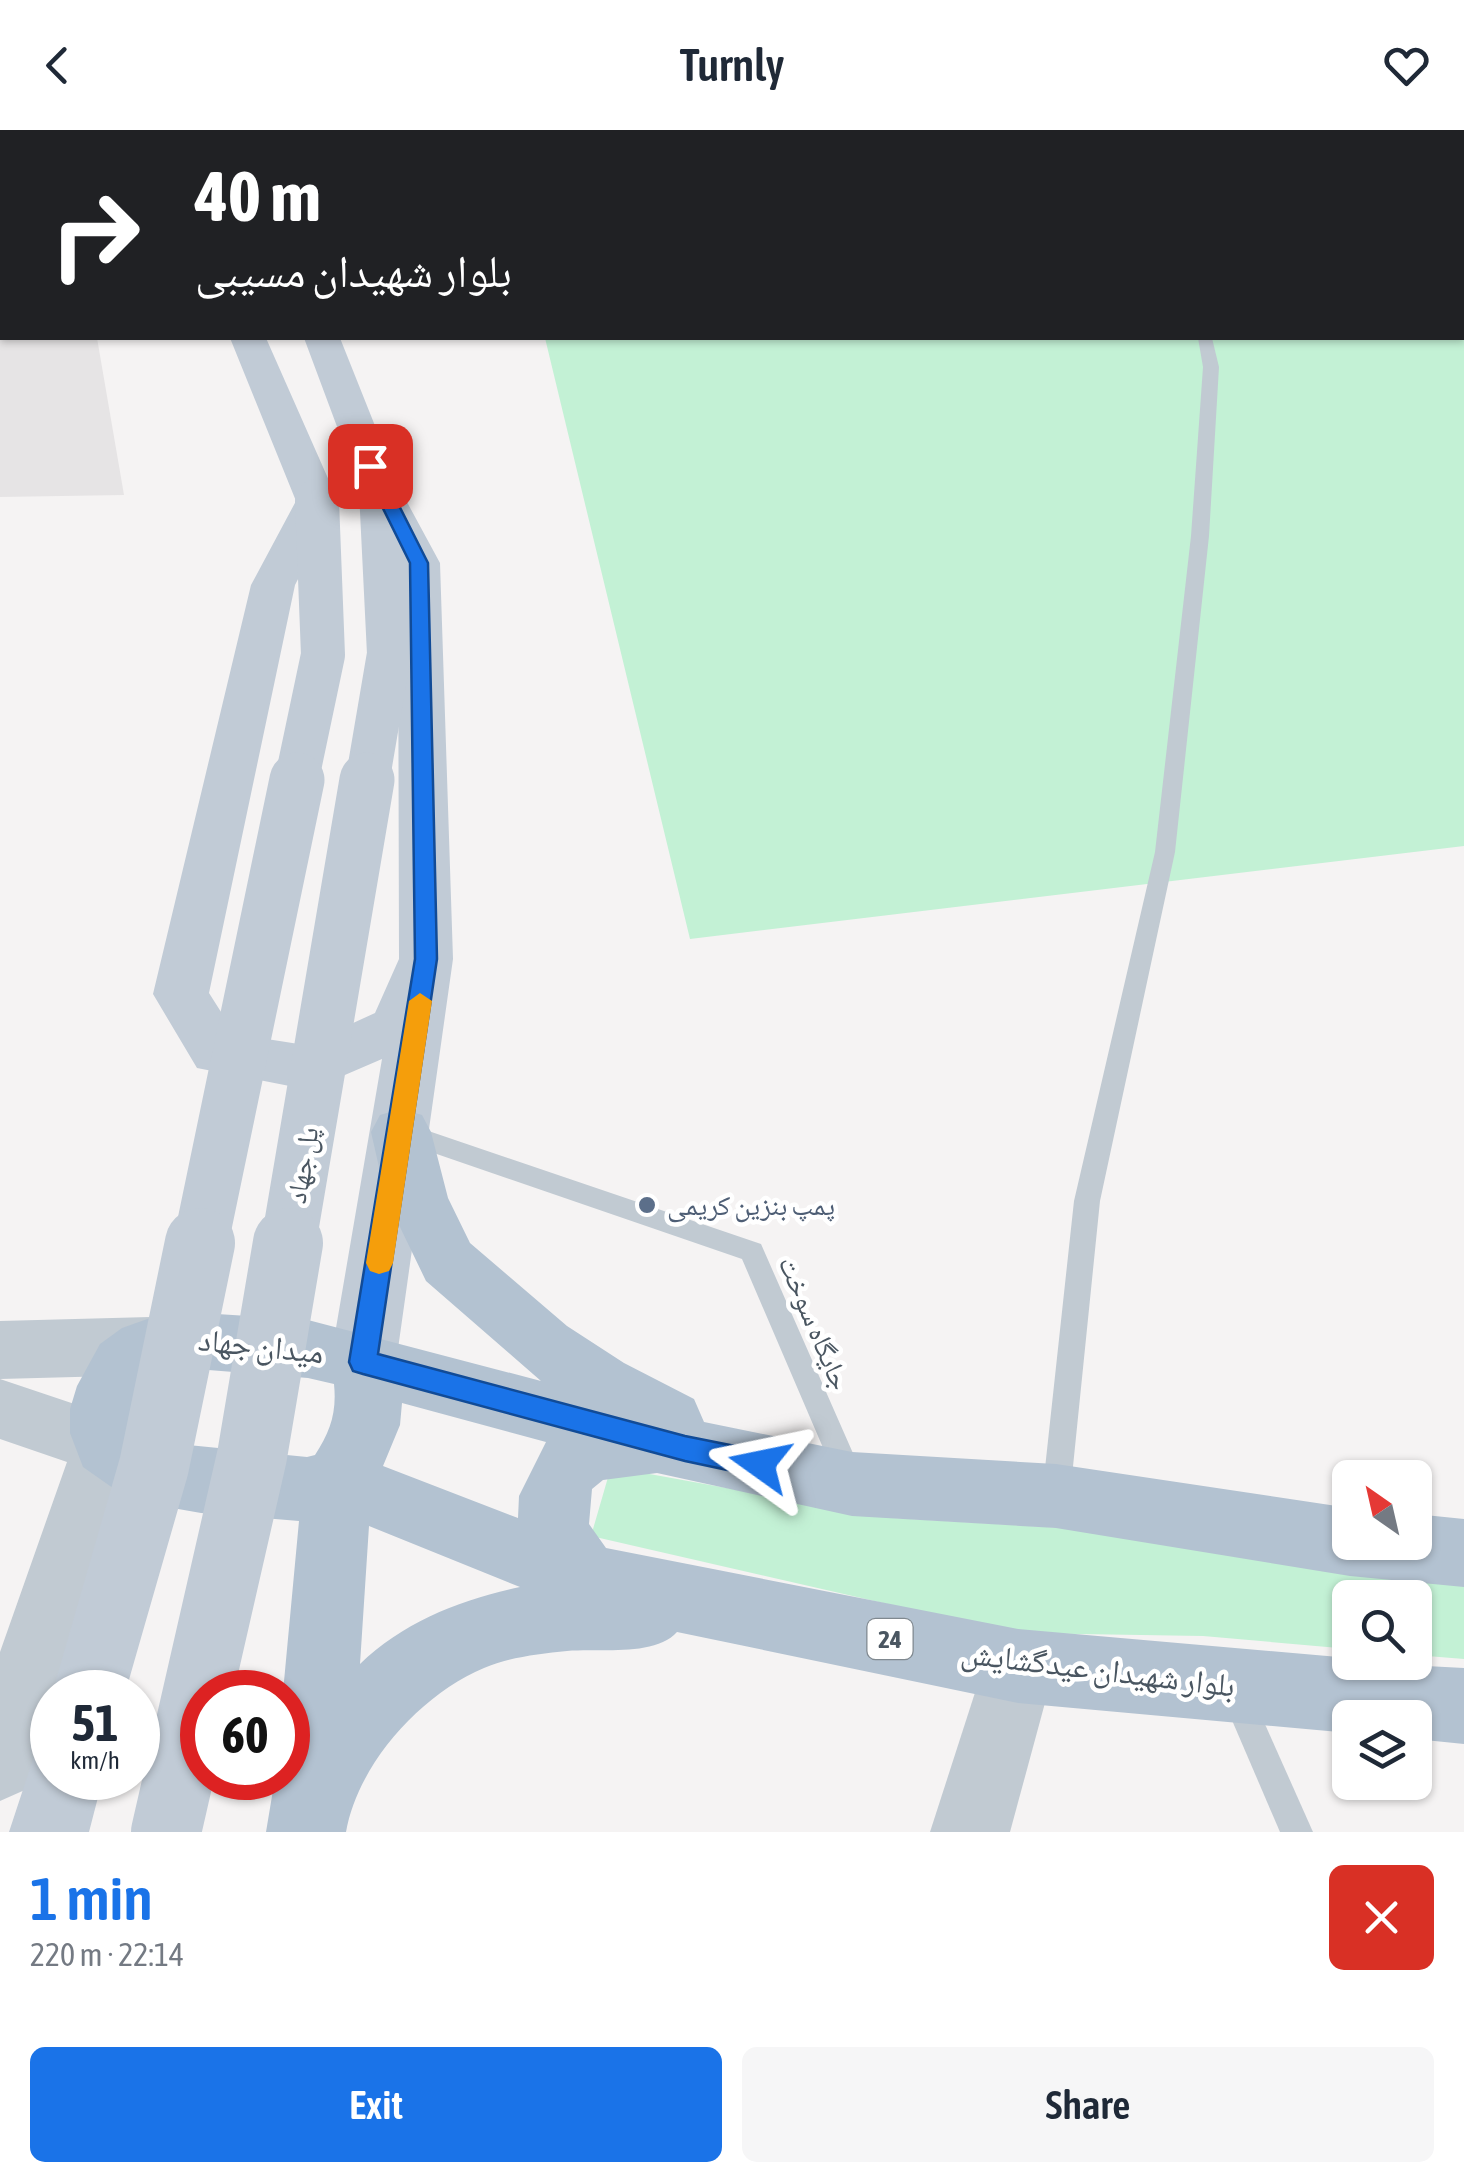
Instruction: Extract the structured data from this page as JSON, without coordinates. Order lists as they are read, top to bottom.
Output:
{
  "streets": {
    "main road": [
      "پل جهاد",
      "میدان جهاد",
      "24",
      "بلوار شهیدان عیدگشایش"
    ],
    "lane": ["جایگاه سوخت"]
  },
  "crossings": [
    ["میدان جهاد", "24"],
    ["میدان جهاد", "بلوار شهیدان عیدگشایش"],
    ["24", "بلوار شهیدان عیدگشایش"]
  ],
  "places": ["پمپ بنزین کریمی"],
  "north": "top left",
  "page": {
    "header": "Turnly",
    "turn": ["40 m", "بلوار شهیدان مسیبی"],
    "speed": "51 km/h",
    "limit": "60",
    "heading": ["1 min", "220 m · 22:14"],
    "buttons": ["Exit", "Share"]
  }
}
